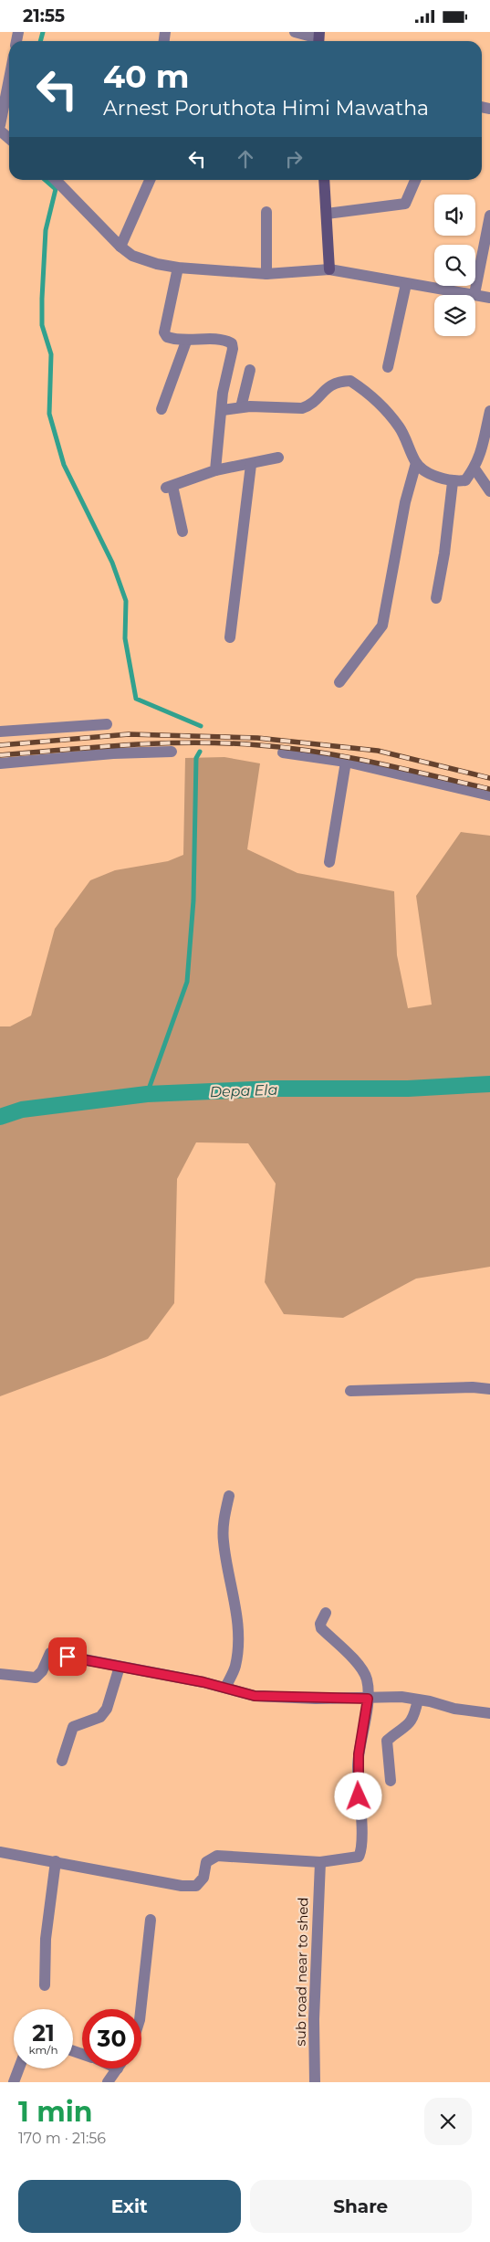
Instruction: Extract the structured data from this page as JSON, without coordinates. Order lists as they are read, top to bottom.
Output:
{
  "streets": {
    "street": ["sub road near to shed"]
  },
  "water": ["Depa Ela"],
  "page": {
    "status": "21:55",
    "turn": ["40 m", "Arnest Poruthota Himi Mawatha"],
    "speed": "21 km/h",
    "limit": "30",
    "heading": ["1 min", "170 m · 21:56"],
    "buttons": ["Exit", "Share"]
  }
}
